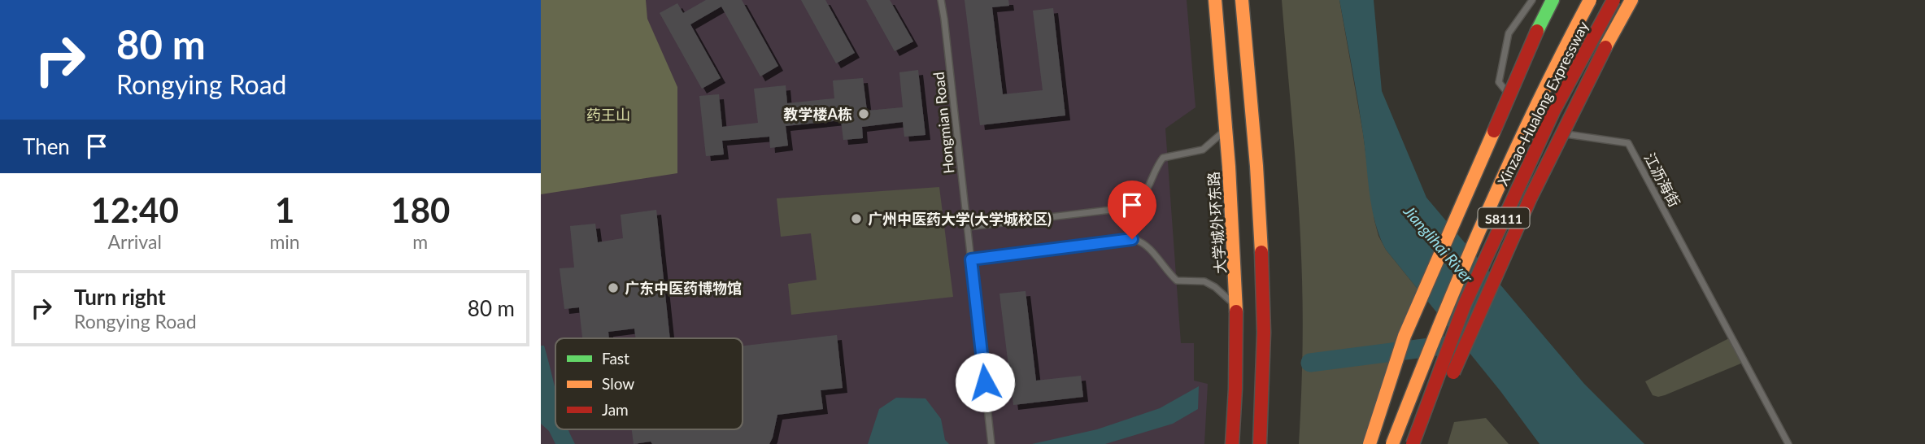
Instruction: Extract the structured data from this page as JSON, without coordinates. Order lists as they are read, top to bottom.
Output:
{
  "streets": {
    "main road": ["Xinzao-Hualong Expressway", "S8111", "大学城外环东路"],
    "lane": ["Hongmian Road", "江沥海街"]
  },
  "water": ["Jianglihai River"],
  "parks": ["药王山"],
  "places": ["教学楼A栋", "广州中医药大学(大学城校区)", "广东中医药博物馆"],
  "legend": ["Fast", "Slow", "Jam"],
  "page": {
    "turn": ["80 m", "Rongying Road"],
    "then": "Then",
    "eta": [
      "12:40",
      "Arrival",
      "1",
      "min",
      "180",
      "m"
    ],
    "list": [
      {
        "name": "Turn right",
        "note": "Rongying Road",
        "value": "80 m"
      }
    ]
  }
}
